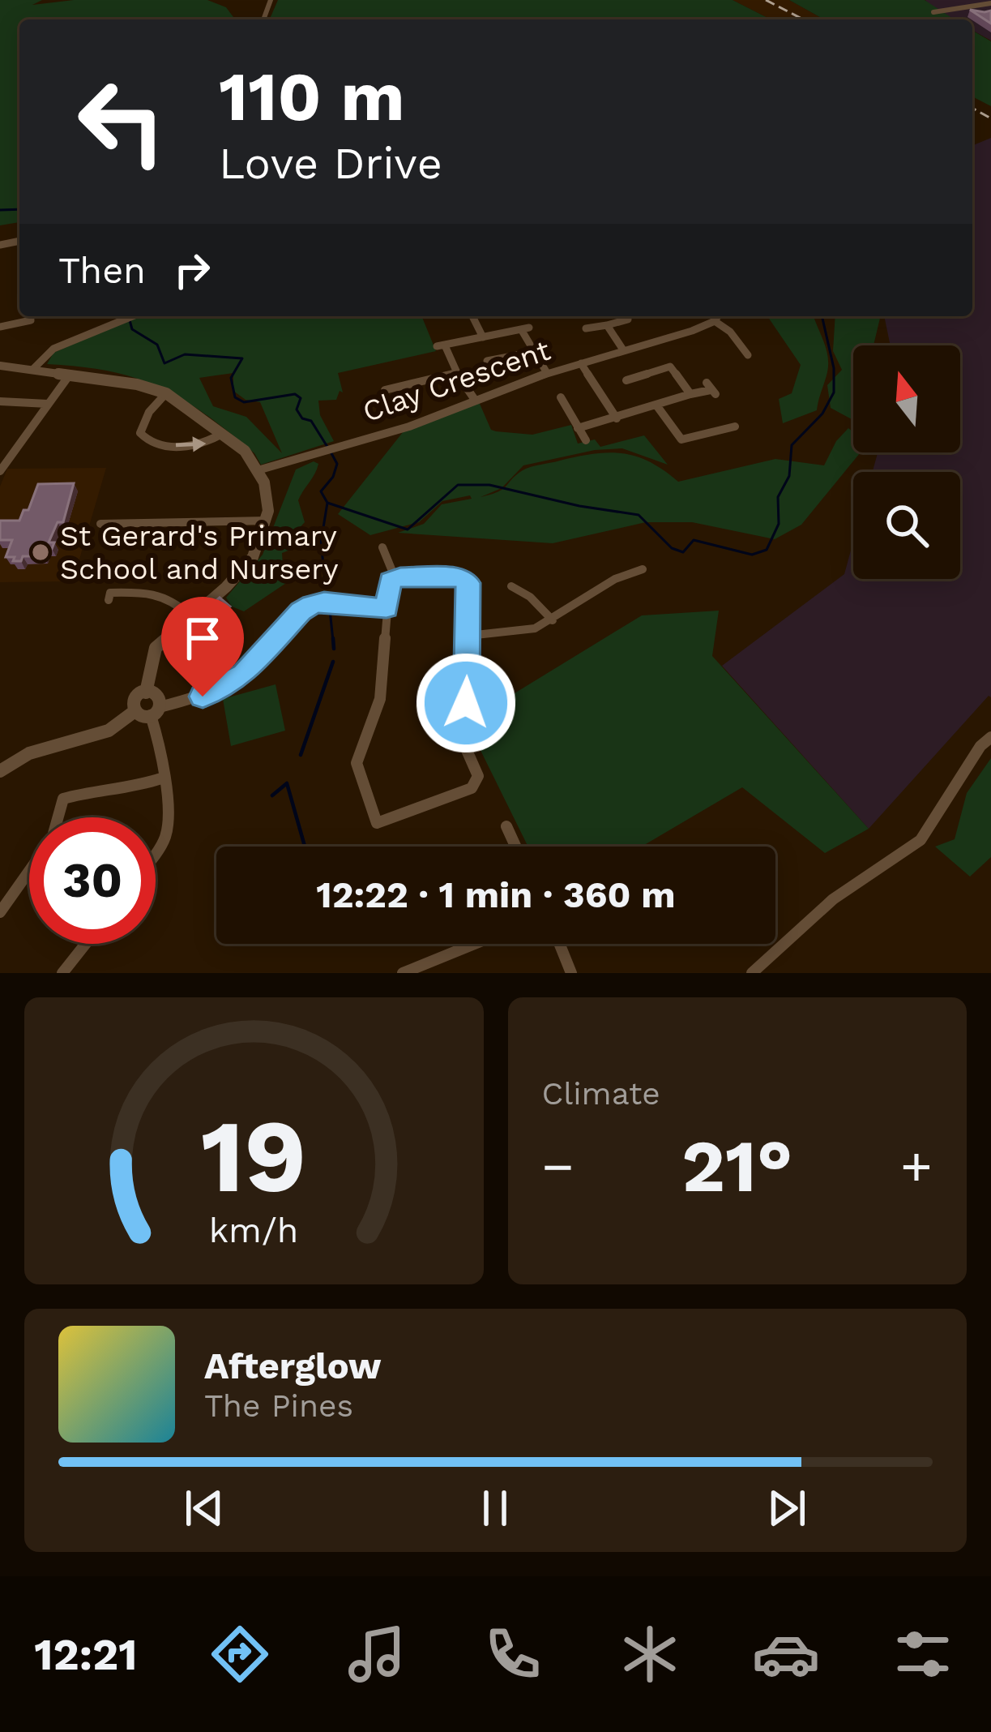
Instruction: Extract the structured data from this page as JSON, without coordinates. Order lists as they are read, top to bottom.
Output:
{
  "streets": {
    "street": ["Clay Crescent"]
  },
  "places": ["St Gerard's Primary School and Nursery"],
  "north": "top",
  "page": {
    "turn": ["110 m", "Love Drive"],
    "then": "Then",
    "limit": "30",
    "trip": "12:22 · 1 min · 360 m",
    "tile": "Climate",
    "heat": ["−", "21°", "+"],
    "song": ["Afterglow", "The Pines"],
    "tabs": "12:21",
    "gauge": ["19", "km/h"]
  }
}
